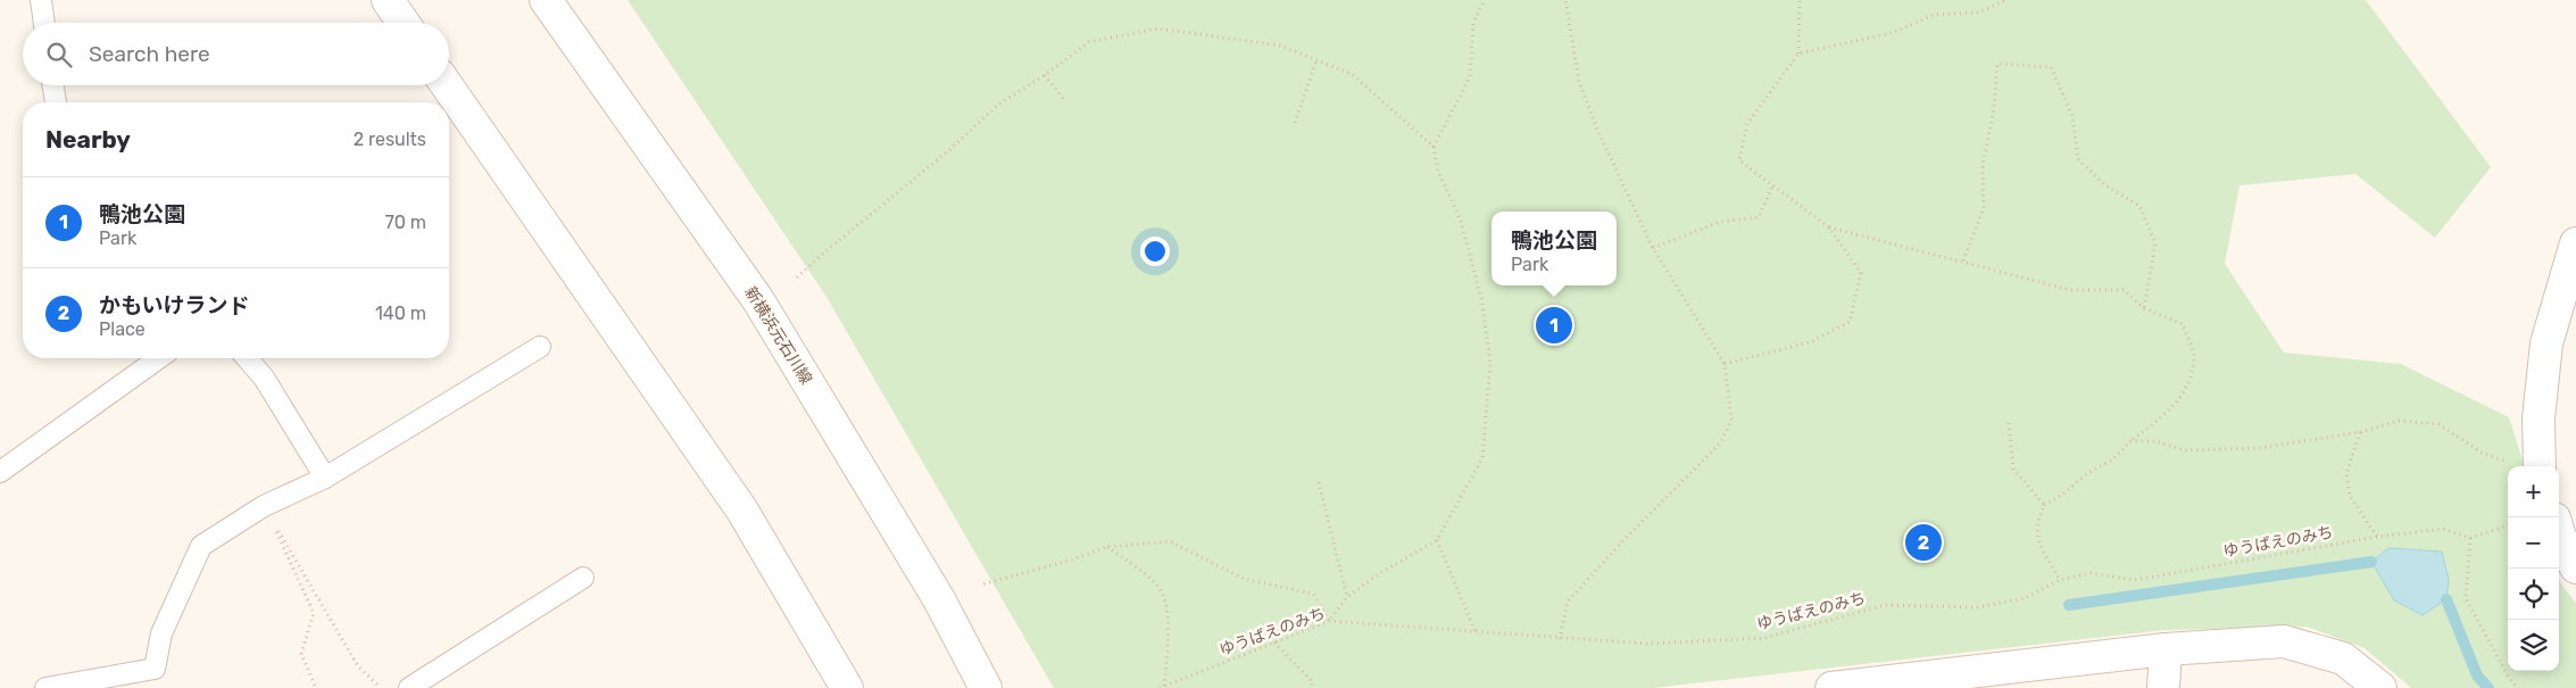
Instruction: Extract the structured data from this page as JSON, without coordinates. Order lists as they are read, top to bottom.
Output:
{
  "streets": {
    "street": ["新横浜元石川線"],
    "path": ["ゆうばえのみち"]
  },
  "page": {
    "search": "Search here",
    "heading": ["Nearby", "2 results"],
    "list": [
      {
        "mark": "1",
        "name": "鴨池公園",
        "note": "Park",
        "value": "70 m"
      },
      {
        "mark": "2",
        "name": "かもいけランド",
        "note": "Place",
        "value": "140 m"
      }
    ],
    "popup": ["鴨池公園", "Park"],
    "pins": ["1", "2"],
    "map_buttons": ["+", "−"]
  }
}
